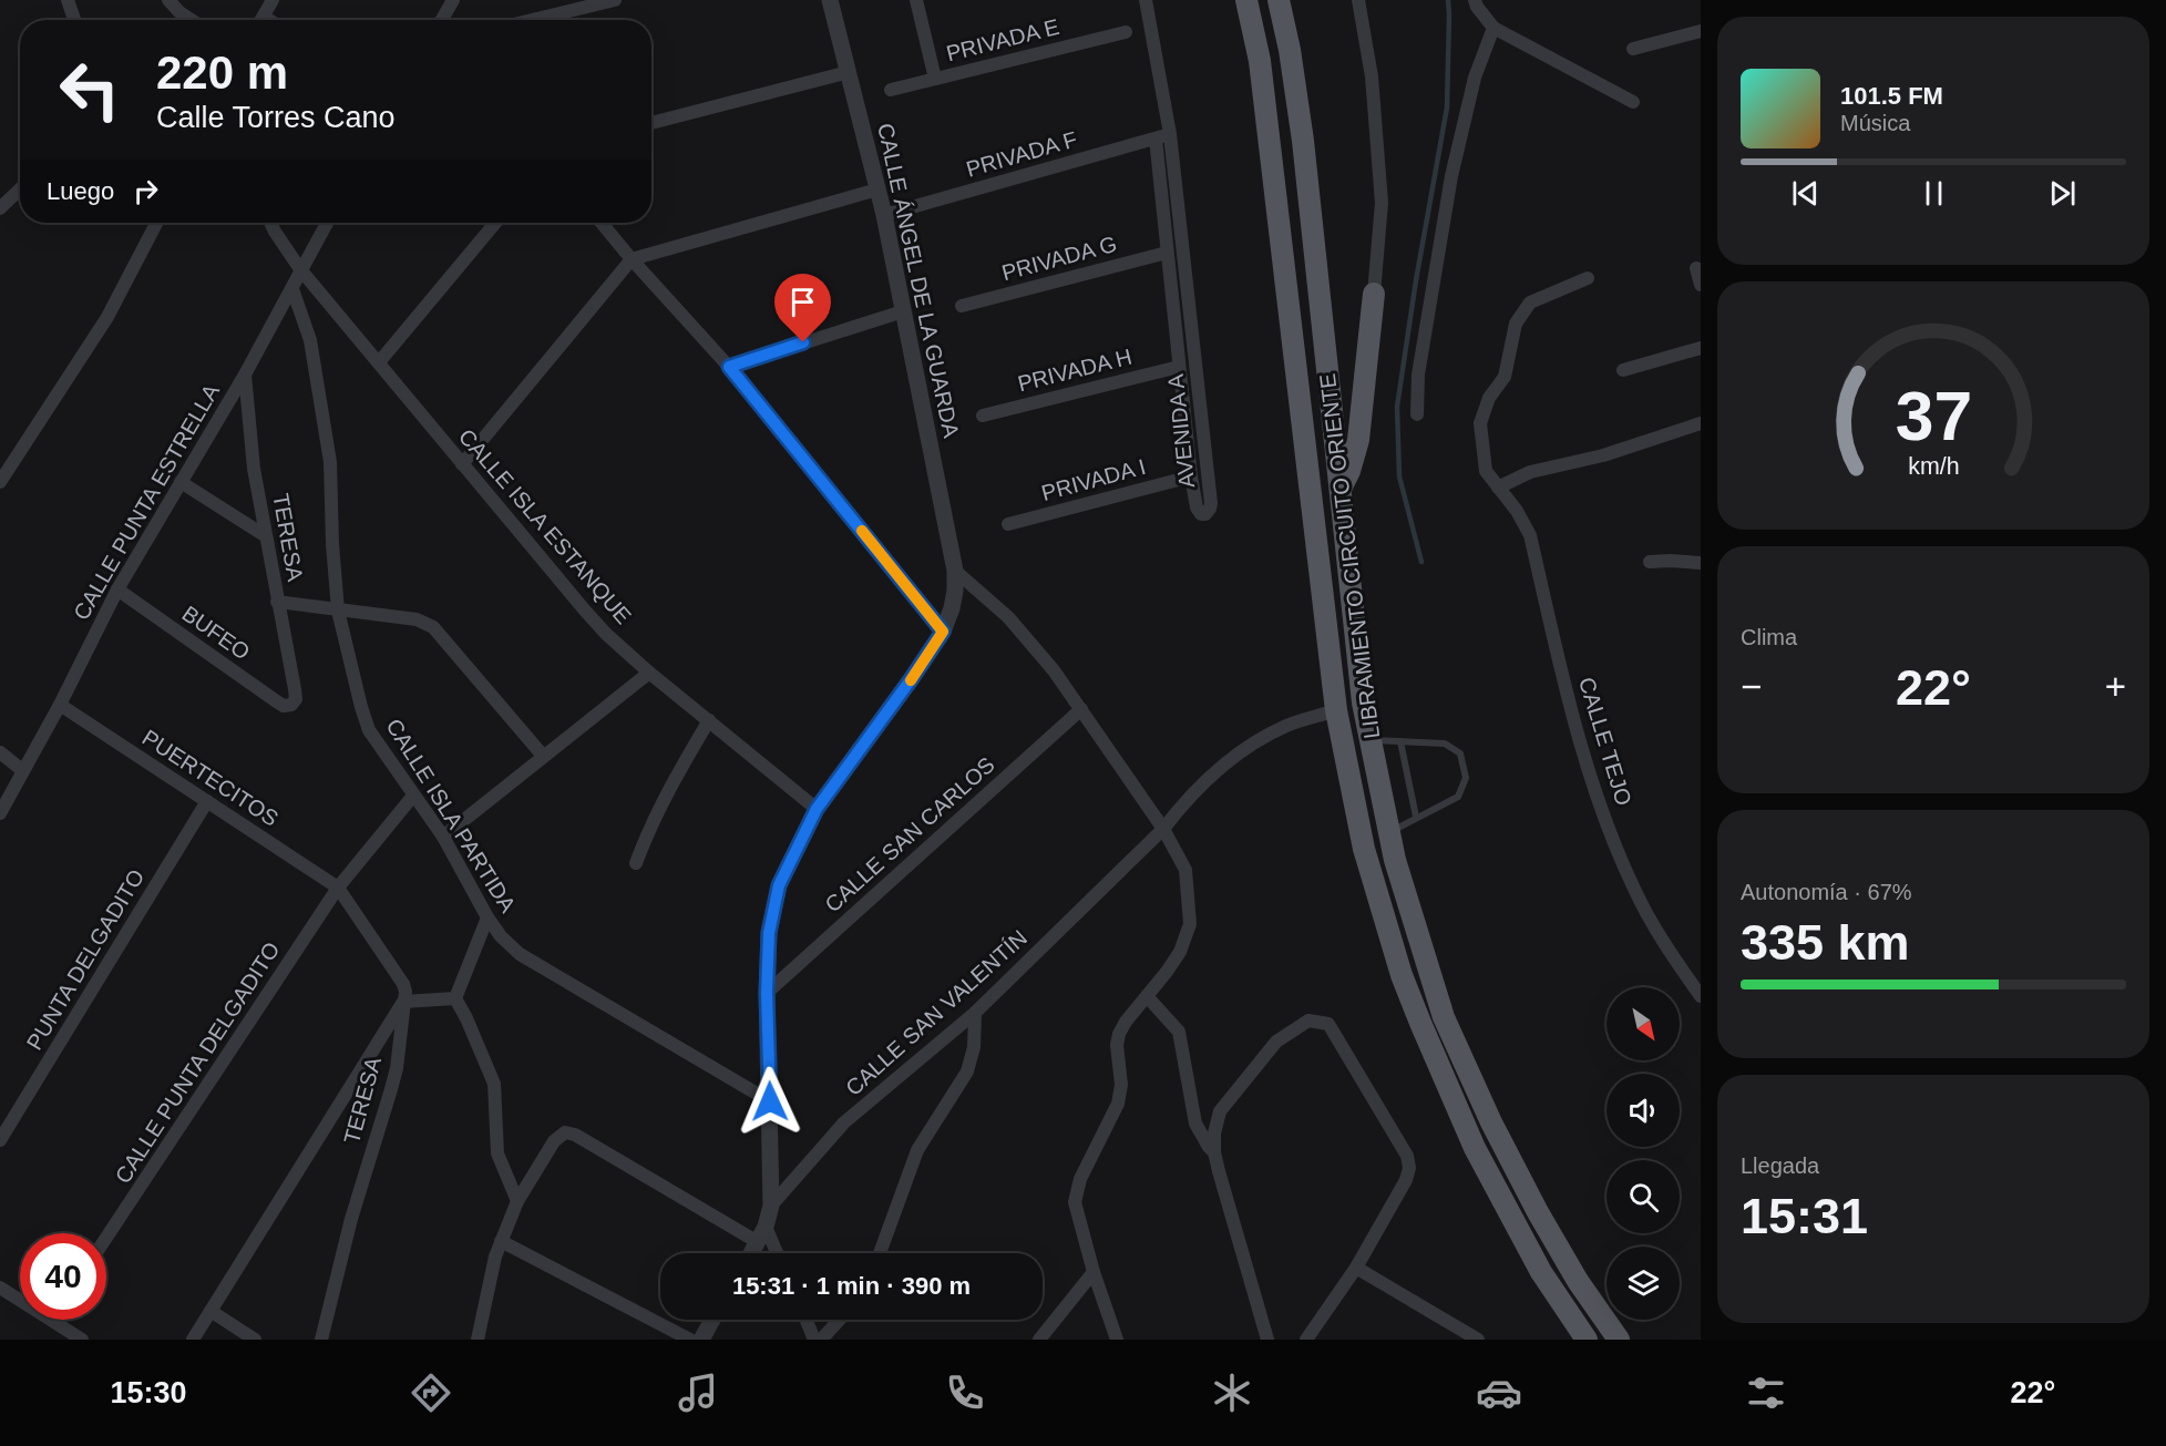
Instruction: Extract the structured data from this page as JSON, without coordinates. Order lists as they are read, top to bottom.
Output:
{
  "streets": {
    "main road": ["LIBRAMIENTO CIRCUITO ORIENTE"],
    "street": [
      "PRIVADA E",
      "PRIVADA F",
      "PRIVADA G",
      "CALLE ÁNGEL DE LA GUARDA",
      "PRIVADA H",
      "AVENIDA A",
      "PRIVADA I",
      "CALLE PUNTA ESTRELLA",
      "CALLE ISLA ESTANQUE",
      "TERESA",
      "BUFEO",
      "CALLE TEJO",
      "PUERTECITOS",
      "CALLE ISLA PARTIDA",
      "CALLE SAN CARLOS",
      "PUNTA DELGADITO",
      "CALLE SAN VALENTÍN",
      "CALLE PUNTA DELGADITO"
    ]
  },
  "crossings": [
    ["PRIVADA F", "CALLE ÁNGEL DE LA GUARDA"],
    ["PRIVADA F", "AVENIDA A"],
    ["PRIVADA G", "AVENIDA A"],
    ["CALLE ÁNGEL DE LA GUARDA", "CALLE ISLA ESTANQUE"],
    ["CALLE ÁNGEL DE LA GUARDA", "CALLE ISLA PARTIDA"],
    ["CALLE ÁNGEL DE LA GUARDA", "CALLE SAN CARLOS"],
    ["CALLE ÁNGEL DE LA GUARDA", "CALLE SAN VALENTÍN"],
    ["PRIVADA H", "AVENIDA A"],
    ["AVENIDA A", "PRIVADA I"],
    ["CALLE PUNTA ESTRELLA", "CALLE ISLA ESTANQUE"],
    ["CALLE PUNTA ESTRELLA", "TERESA"],
    ["CALLE PUNTA ESTRELLA", "BUFEO"],
    ["CALLE PUNTA ESTRELLA", "PUERTECITOS"],
    ["CALLE PUNTA ESTRELLA", "CALLE ISLA PARTIDA"],
    ["TERESA", "BUFEO"],
    ["TERESA", "PUERTECITOS"],
    ["TERESA", "CALLE PUNTA DELGADITO"],
    ["LIBRAMIENTO CIRCUITO ORIENTE", "CALLE SAN VALENTÍN"],
    ["PUERTECITOS", "PUNTA DELGADITO"],
    ["PUERTECITOS", "CALLE PUNTA DELGADITO"],
    ["CALLE ISLA PARTIDA", "CALLE PUNTA DELGADITO"]
  ],
  "north": "bottom right",
  "page": {
    "turn": ["220 m", "Calle Torres Cano"],
    "song": ["101.5 FM", "Música"],
    "then": "Luego",
    "tile": [
      "Clima",
      ["Autonomía · 67%", "335 km"],
      ["Llegada", "15:31"]
    ],
    "heat": ["−", "22°", "+"],
    "limit": "40",
    "trip": "15:31 · 1 min · 390 m",
    "tabs": ["15:30", "22°"],
    "gauge": ["37", "km/h"]
  }
}
